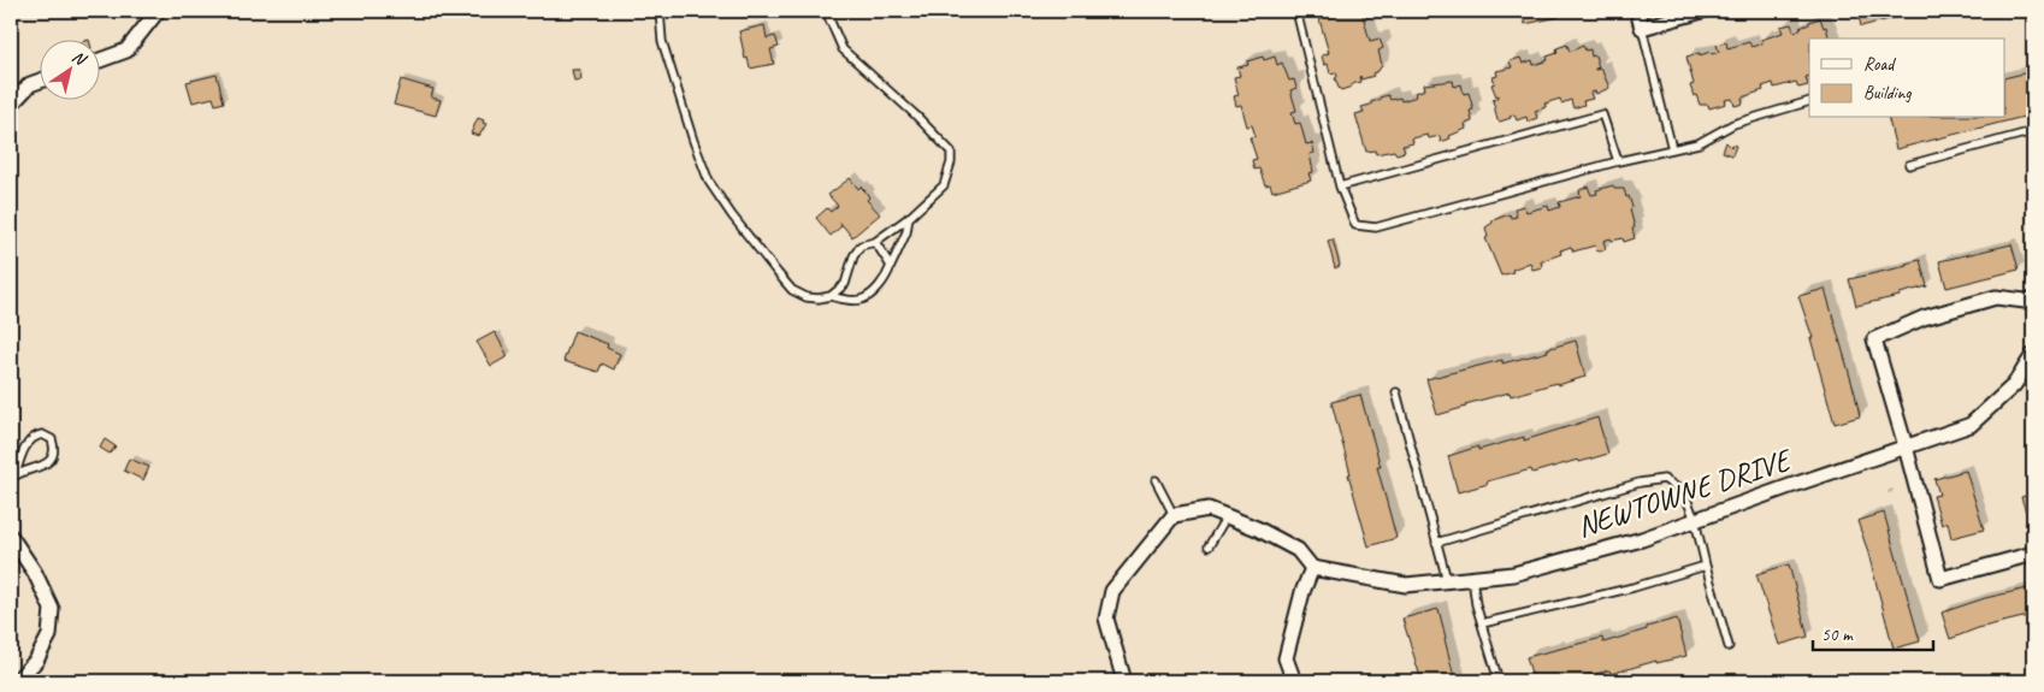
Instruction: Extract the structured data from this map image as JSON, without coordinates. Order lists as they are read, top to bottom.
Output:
{
  "streets": {
    "street": ["NEWTOWNE DRIVE"]
  },
  "legend": ["Road", "Building"],
  "scale_bar": "50 m",
  "north": "top right"
}
